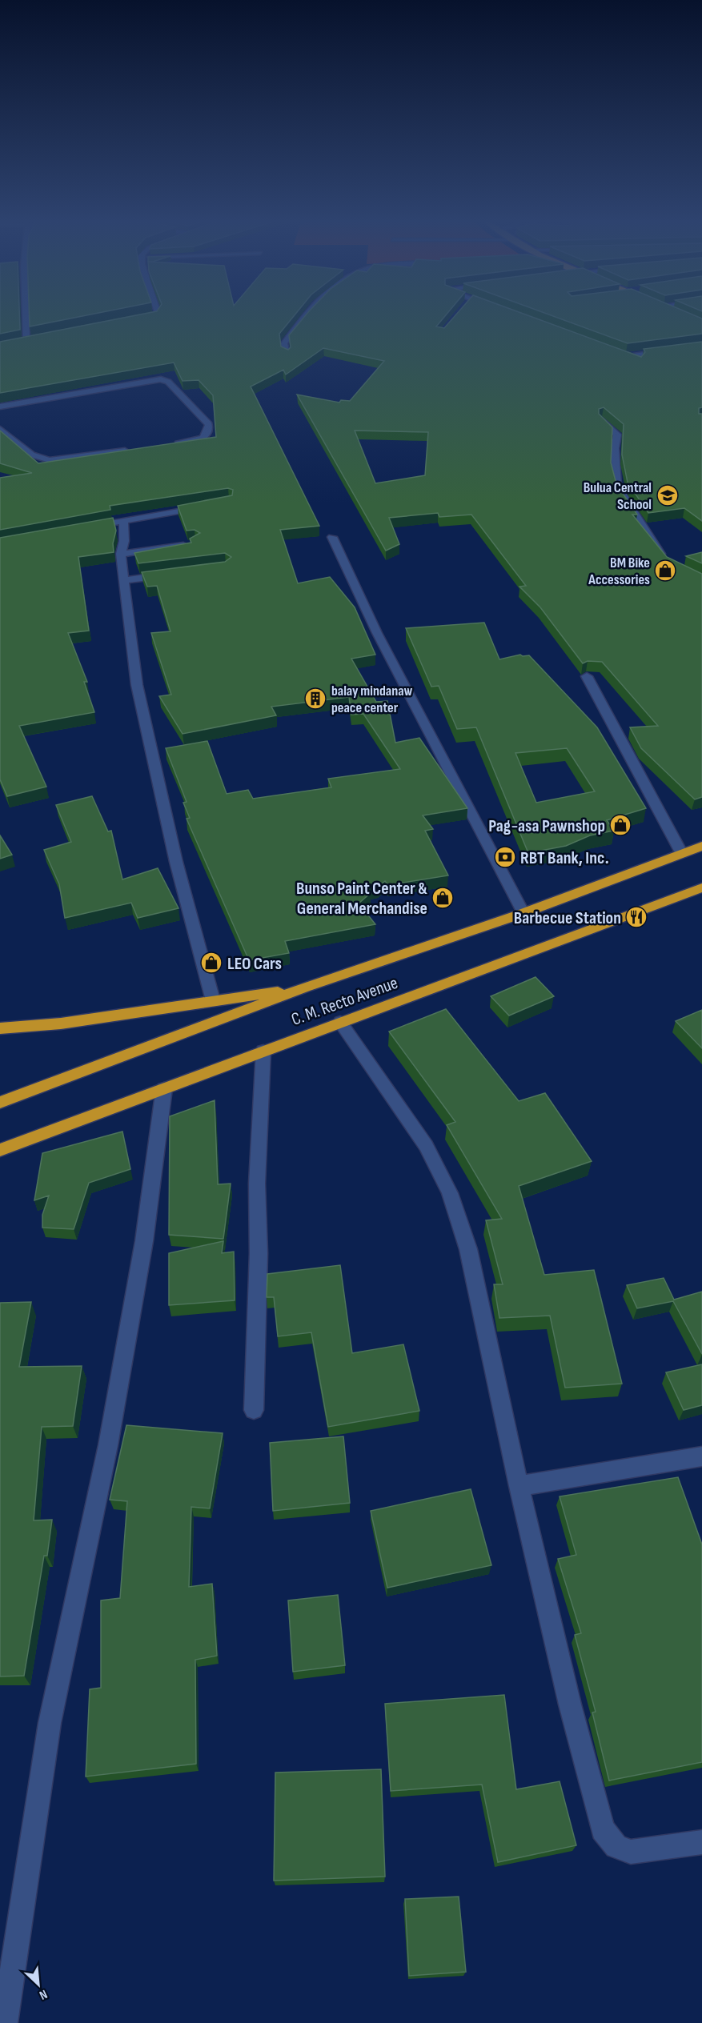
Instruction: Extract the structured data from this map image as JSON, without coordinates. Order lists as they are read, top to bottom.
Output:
{
  "streets": {
    "highway": ["C. M. Recto Avenue"]
  },
  "places": {
    "school or university": ["Bulua Central School"],
    "shop": [
      "BM Bike Accessories",
      "Pag-asa Pawnshop",
      "Bunso Paint Center & General Merchandise",
      "LEO Cars"
    ],
    "building": ["balay mindanaw peace center"],
    "bank": ["RBT Bank, Inc."],
    "restaurant": ["Barbecue Station"]
  },
  "north": "bottom right"
}
